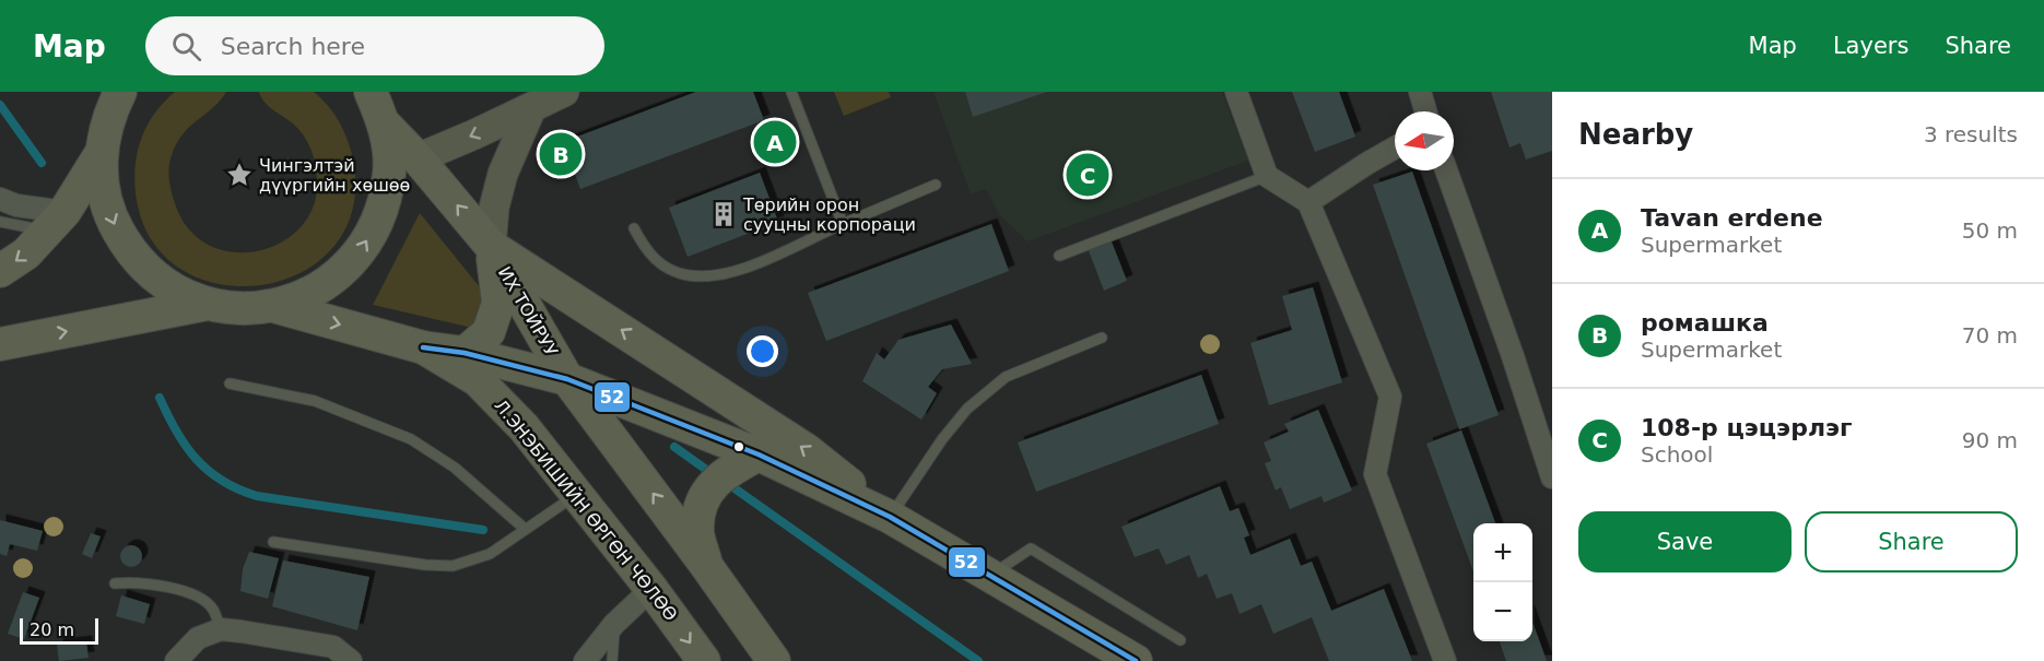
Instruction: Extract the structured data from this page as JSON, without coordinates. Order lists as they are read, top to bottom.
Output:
{
  "streets": {
    "main road": ["ИХ ТОЙРУУ", "Л.ЭНЭБИШИЙН ӨРГӨН ЧӨЛӨӨ"]
  },
  "places": {
    "place": ["Чингэлтэй дүүргийн хөшөө"],
    "building": ["Төрийн орон сууцны корпораци"]
  },
  "lines": ["transit line 52"],
  "scale_bar": "20 m",
  "north": "left",
  "page": {
    "header": "Map",
    "search": "Search here",
    "nav": ["Map", "Layers", "Share"],
    "heading": ["Nearby", "3 results"],
    "pins": ["A", "B", "C"],
    "list": [
      {
        "mark": "A",
        "name": "Tavan erdene",
        "note": "Supermarket",
        "value": "50 m"
      },
      {
        "mark": "B",
        "name": "ромашка",
        "note": "Supermarket",
        "value": "70 m"
      },
      {
        "mark": "C",
        "name": "108-р цэцэрлэг",
        "note": "School",
        "value": "90 m"
      }
    ],
    "buttons": ["Save", "Share"],
    "map_buttons": ["+", "−"],
    "scale": "20 m"
  }
}
